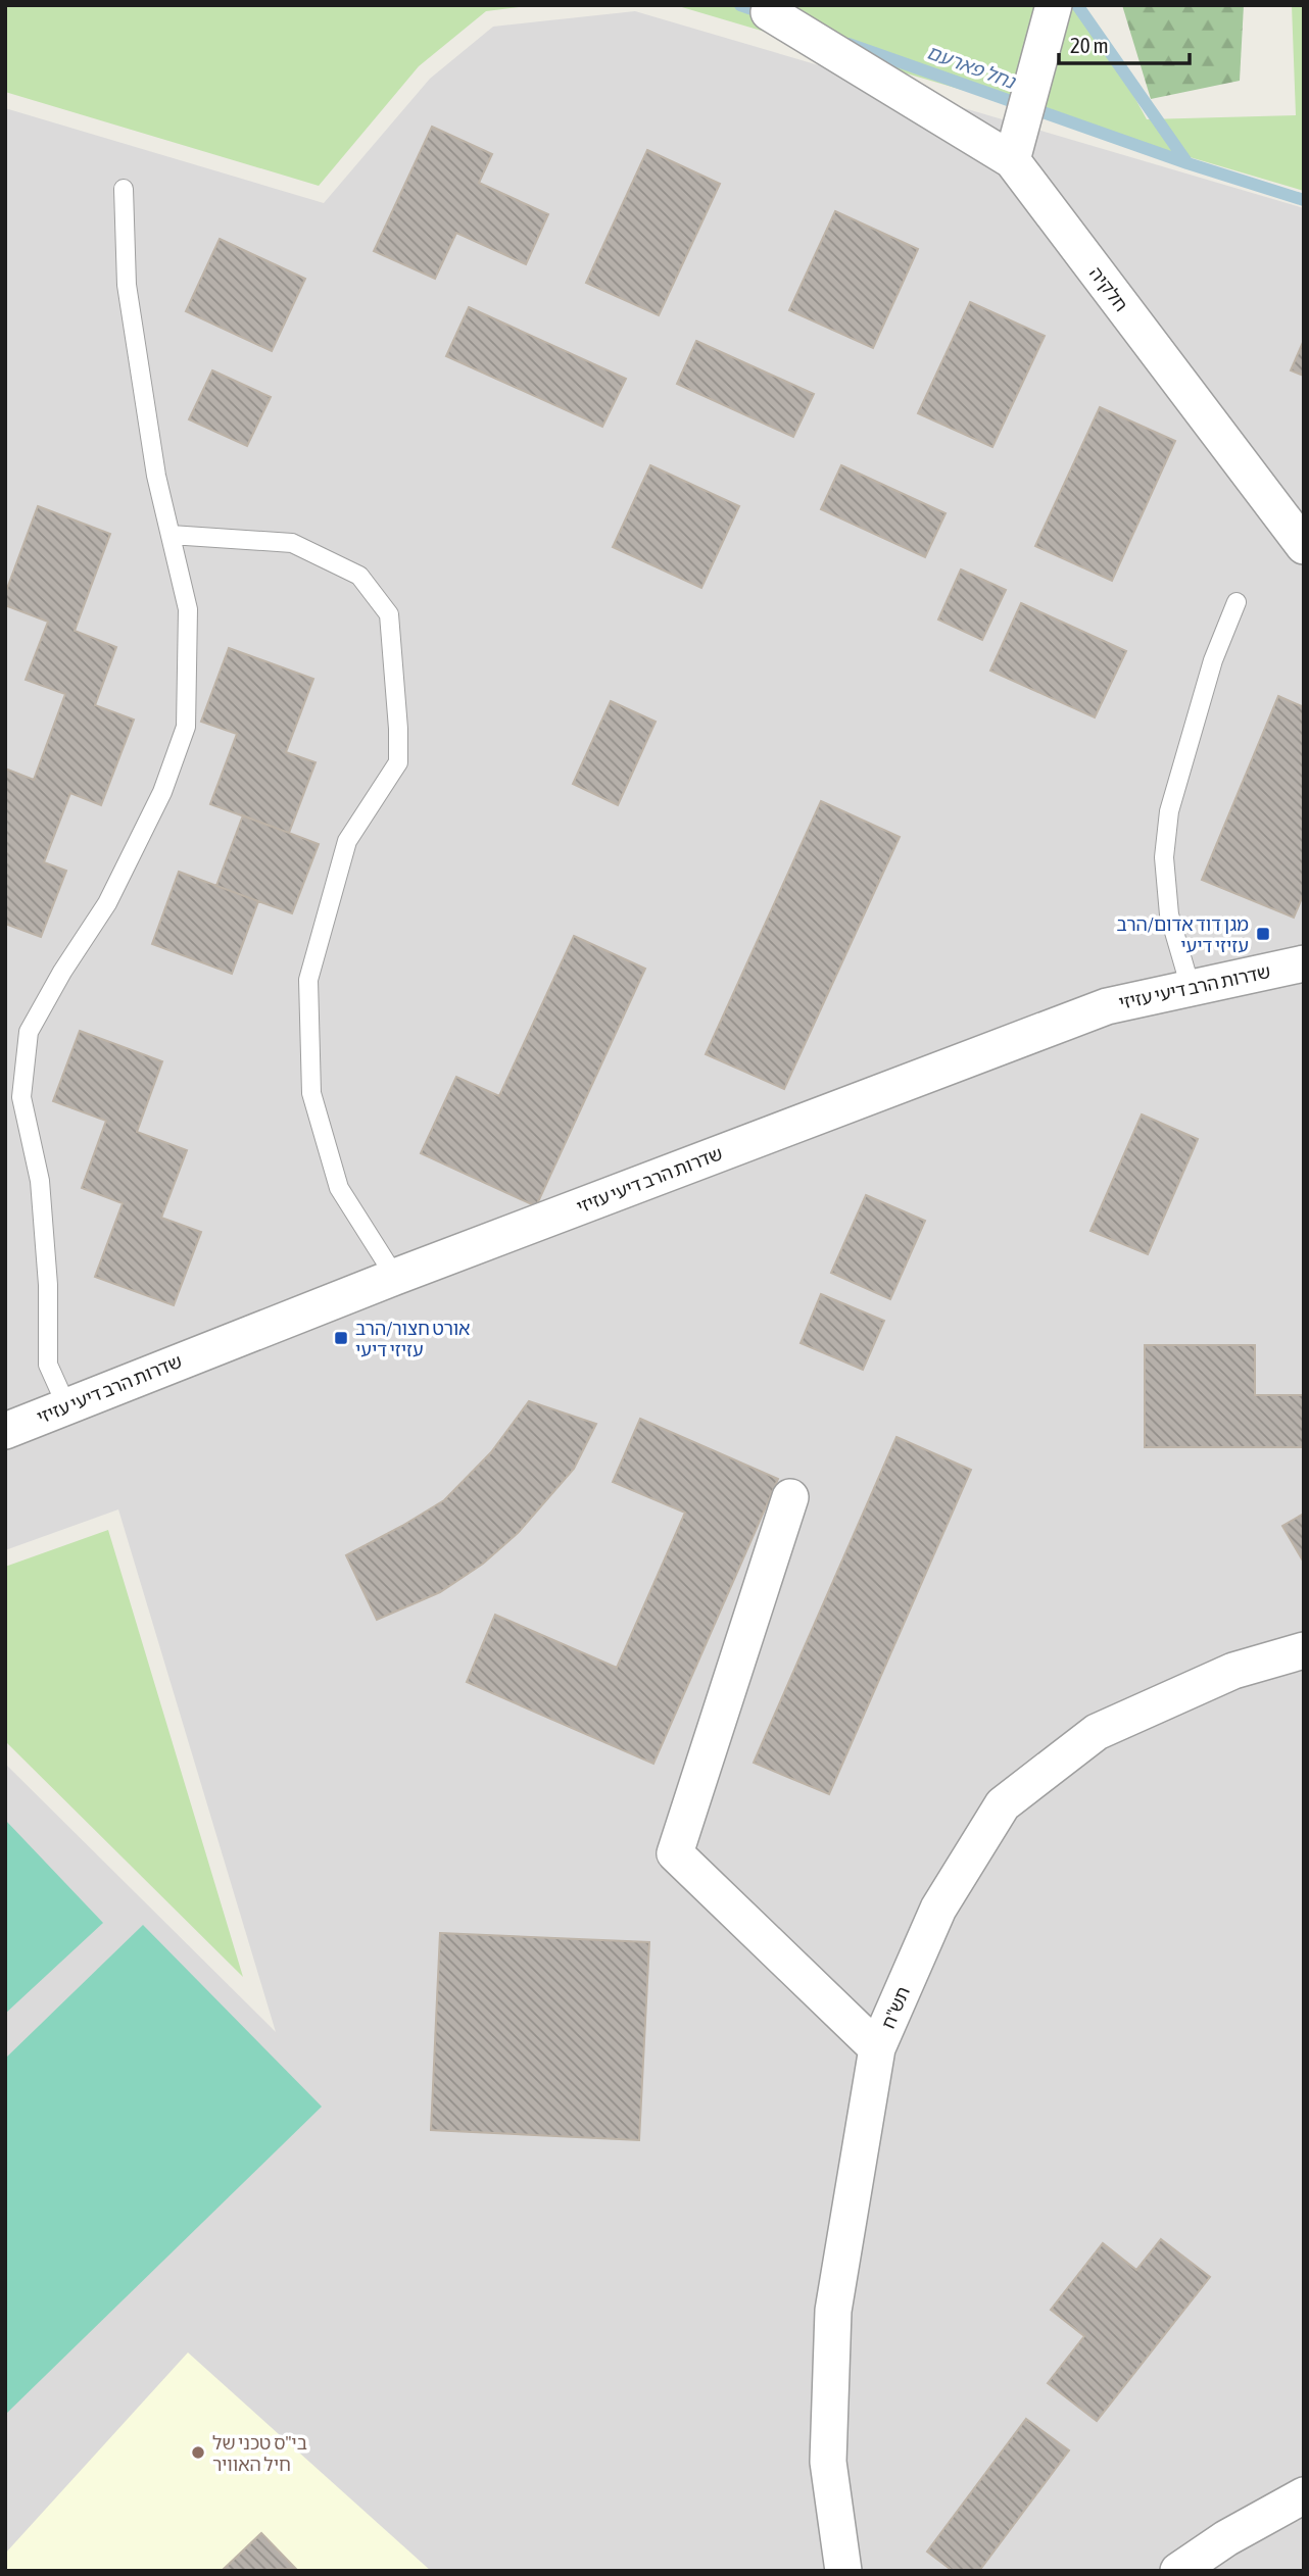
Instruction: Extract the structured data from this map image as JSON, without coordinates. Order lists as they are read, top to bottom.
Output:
{
  "streets": {
    "street": ["חלקיה", "שדרות הרב דיעי עזיזי", "תש\"ח"]
  },
  "water": ["נחל פארעם"],
  "places": {
    "transit": ["מגן דוד אדום/הרב עזיזי דיעי", "אורט חצור/הרב עזיזי דיעי"],
    "other": ["בי\"ס טכני של חיל האוויר"]
  },
  "scale_bar": "20 m"
}
